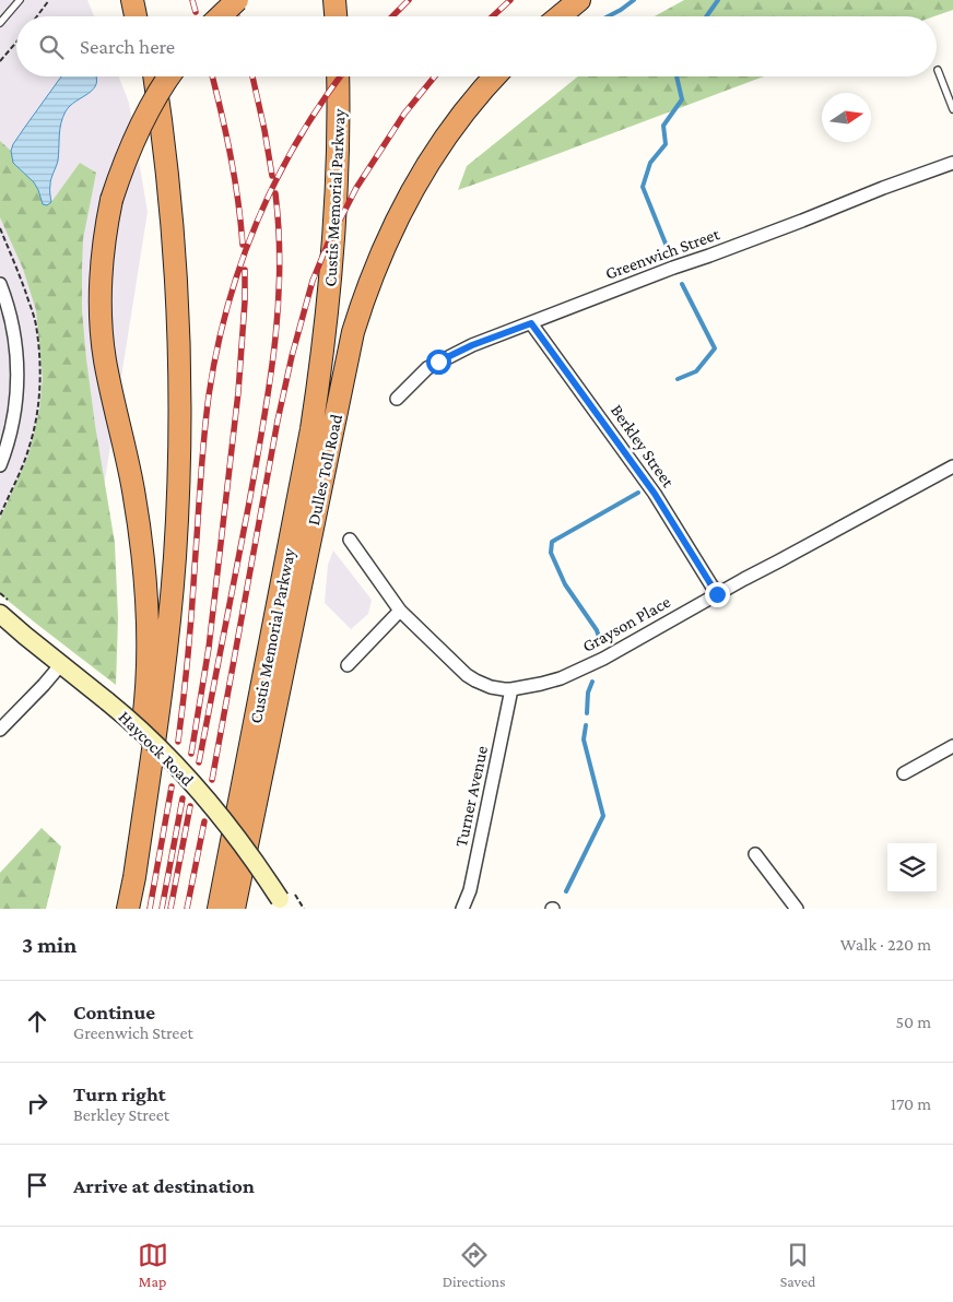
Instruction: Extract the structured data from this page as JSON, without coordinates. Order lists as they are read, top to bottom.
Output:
{
  "streets": {
    "highway": ["Custis Memorial Parkway", "Dulles Toll Road"],
    "main road": ["Haycock Road"],
    "street": [
      "Greenwich Street",
      "Berkley Street",
      "Grayson Place",
      "Turner Avenue"
    ]
  },
  "crossings": [
    ["Greenwich Street", "Berkley Street"],
    ["Berkley Street", "Grayson Place"],
    ["Grayson Place", "Turner Avenue"]
  ],
  "north": "right",
  "page": {
    "search": "Search here",
    "heading": ["3 min", "Walk · 220 m"],
    "list": [
      ["Continue", "Greenwich Street", "50 m"],
      ["Turn right", "Berkley Street", "170 m"],
      "Arrive at destination"
    ],
    "nav": ["Map", "Directions", "Saved"]
  }
}
